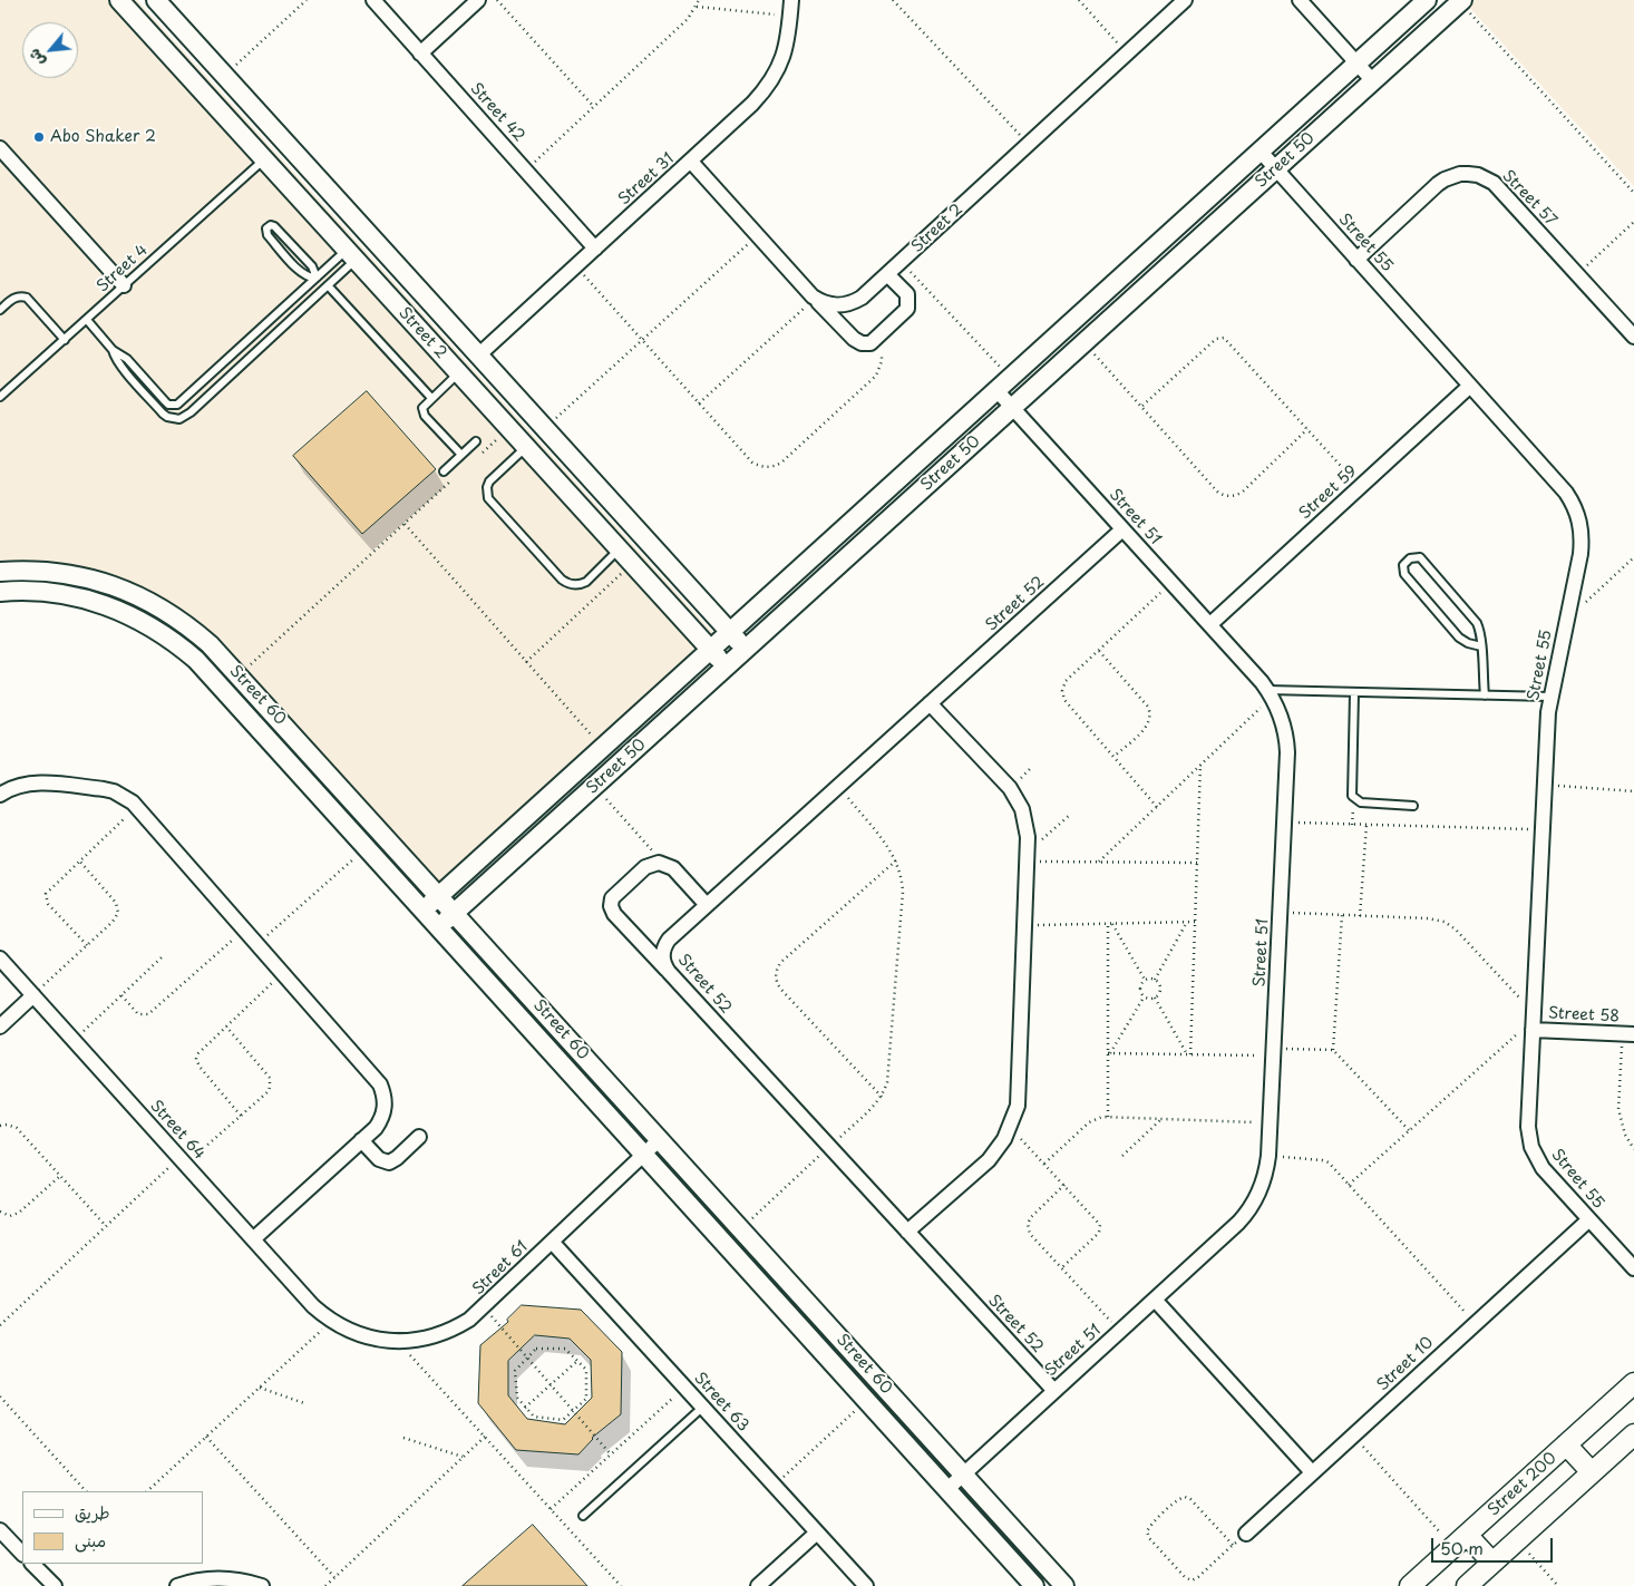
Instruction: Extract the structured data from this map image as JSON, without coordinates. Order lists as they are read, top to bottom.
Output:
{
  "streets": {
    "main road": ["Street 200"],
    "street": [
      "Street 42",
      "Street 50",
      "Street 31",
      "Street 57",
      "Street 2",
      "Street 55",
      "Street 59",
      "Street 51",
      "Street 52",
      "Street 60",
      "Street 58",
      "Street 64",
      "Street 61",
      "Street 10",
      "Street 63"
    ],
    "lane": ["Street 4"]
  },
  "crossings": [
    ["Street 42", "Street 31"],
    ["Street 50", "Street 2"],
    ["Street 50", "Street 55"],
    ["Street 50", "Street 51"],
    ["Street 50", "Street 60"],
    ["Street 31", "Street 2"],
    ["Street 57", "Street 55"],
    ["Street 2", "Street 4"],
    ["Street 55", "Street 59"],
    ["Street 55", "Street 58"],
    ["Street 55", "Street 10"],
    ["Street 59", "Street 51"],
    ["Street 51", "Street 52"],
    ["Street 51", "Street 60"],
    ["Street 60", "Street 61"],
    ["Street 64", "Street 61"],
    ["Street 61", "Street 63"]
  ],
  "places": ["Abo Shaker 2"],
  "legend": ["طريق", "مبنى"],
  "scale_bar": "50 m",
  "north": "bottom left"
}
